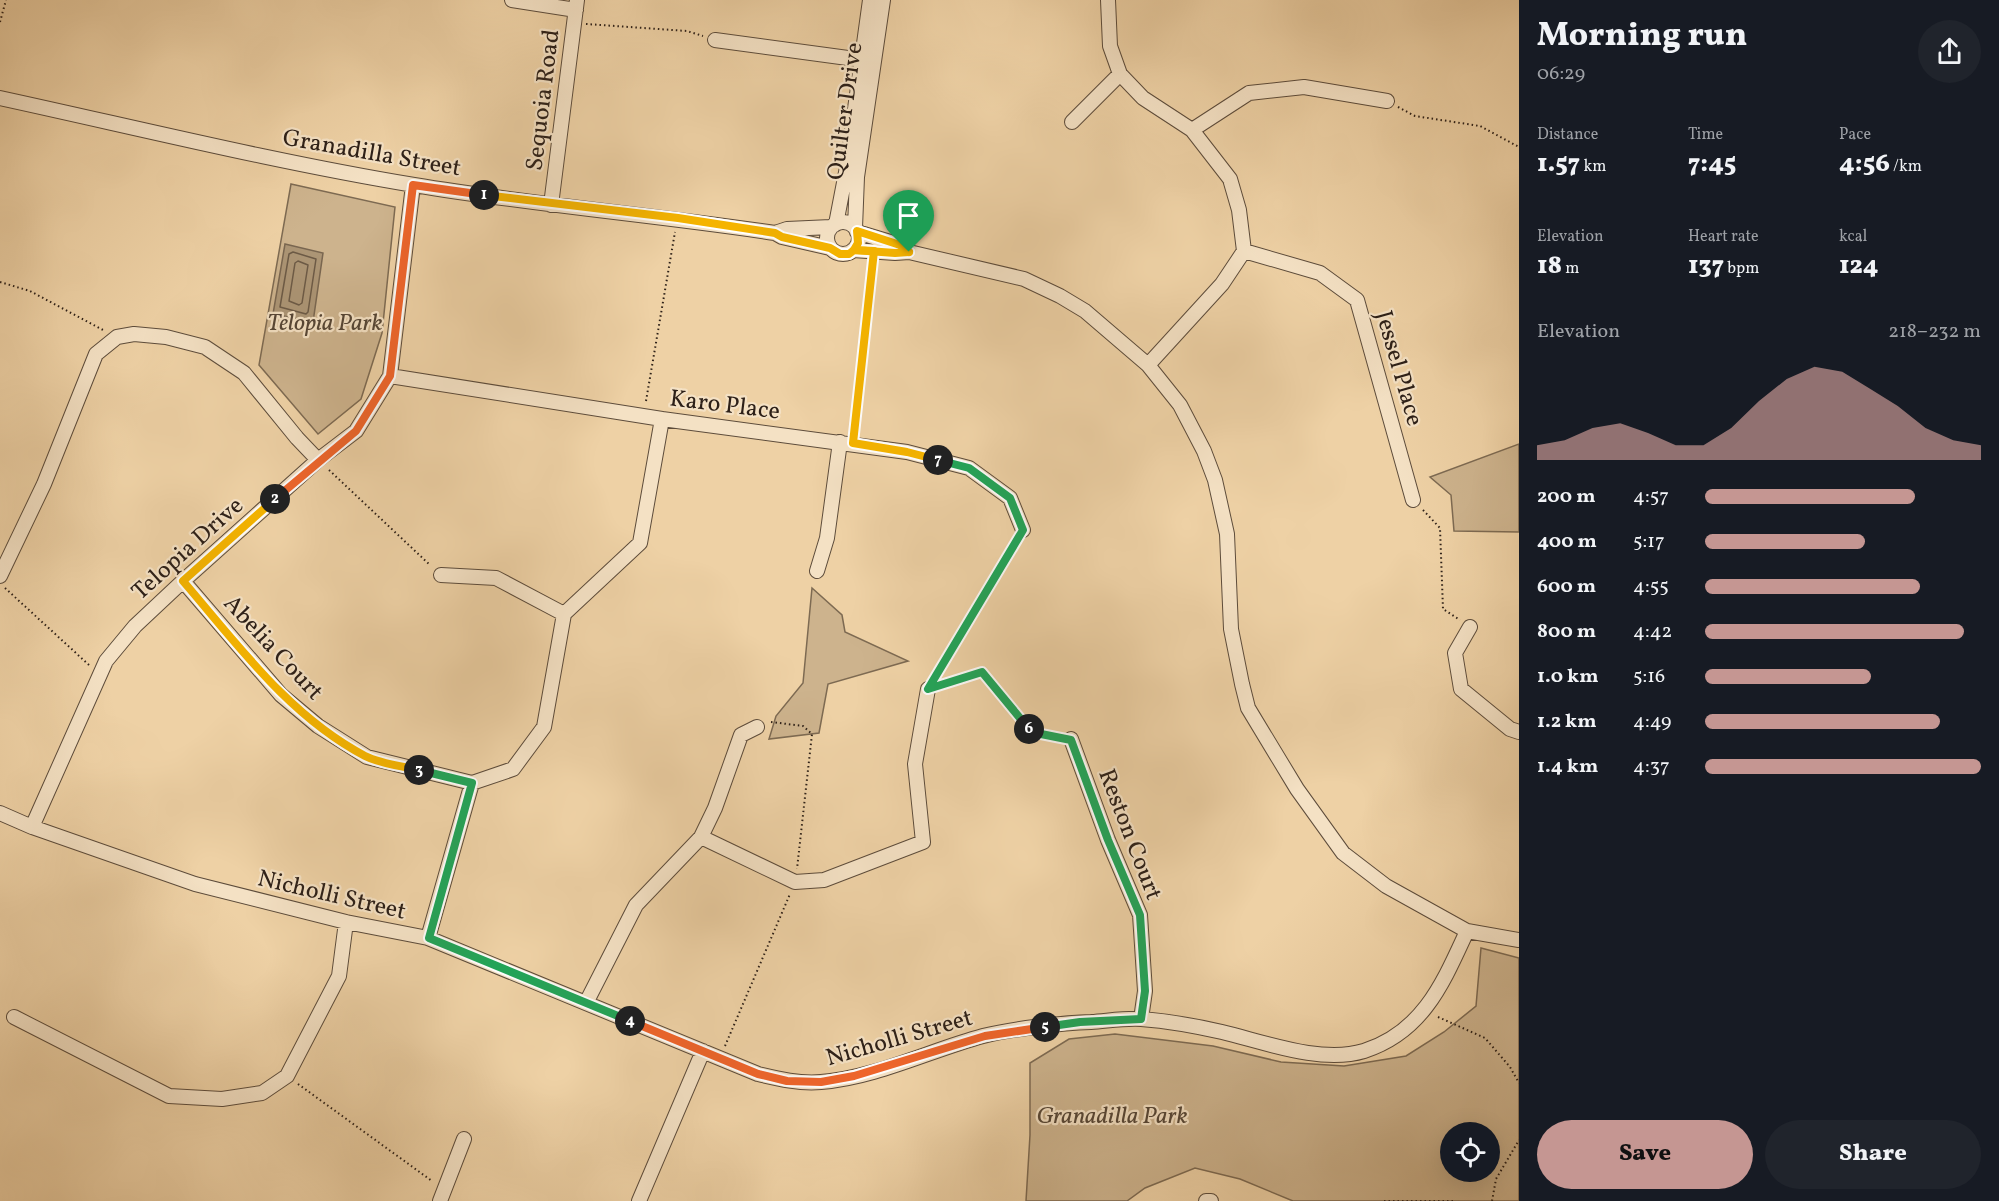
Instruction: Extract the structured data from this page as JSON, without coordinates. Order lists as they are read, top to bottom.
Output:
{
  "streets": {
    "street": [
      "Sequoia Road",
      "Quilter Drive",
      "Granadilla Street",
      "Jessel Place",
      "Karo Place",
      "Telopia Drive",
      "Abelia Court",
      "Reston Court",
      "Nicholli Street"
    ]
  },
  "crossings": [
    ["Sequoia Road", "Granadilla Street"],
    ["Quilter Drive", "Granadilla Street"],
    ["Granadilla Street", "Telopia Drive"],
    ["Karo Place", "Telopia Drive"],
    ["Telopia Drive", "Abelia Court"],
    ["Telopia Drive", "Nicholli Street"],
    ["Reston Court", "Nicholli Street"]
  ],
  "parks": ["Telopia Park", "Granadilla Park"],
  "page": {
    "heading": ["Morning run", "06:29"],
    "stats": [
      ["Distance", "1.57 km"],
      ["Time", "7:45"],
      ["Pace", "4:56 /km"],
      ["Elevation", "18 m"],
      ["Heart rate", "137 bpm"],
      ["kcal", "124"]
    ],
    "pins": [
      "1",
      "7",
      "2",
      "6",
      "3",
      "4",
      "5"
    ],
    "chart": ["Elevation", "218–232 m"],
    "list": [
      {
        "name": "200 m",
        "note": "4:57"
      },
      {
        "name": "400 m",
        "note": "5:17"
      },
      {
        "name": "600 m",
        "note": "4:55"
      },
      {
        "name": "800 m",
        "note": "4:42"
      },
      {
        "name": "1.0 km",
        "note": "5:16"
      },
      {
        "name": "1.2 km",
        "note": "4:49"
      },
      {
        "name": "1.4 km",
        "note": "4:37"
      }
    ],
    "buttons": ["Save", "Share"]
  }
}
